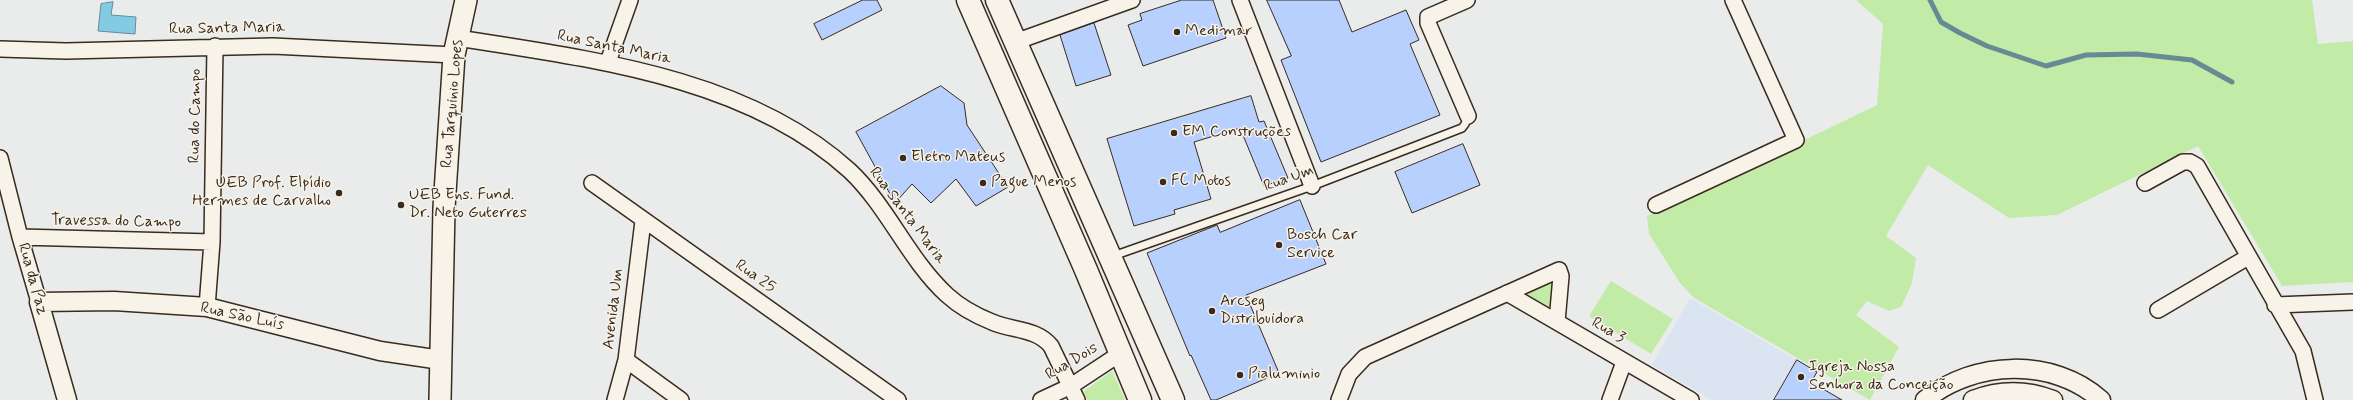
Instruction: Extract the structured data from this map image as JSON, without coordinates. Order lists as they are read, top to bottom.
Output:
{
  "streets": {
    "main road": ["Rua Tarquinio Lopes"],
    "street": [
      "Rua Santa Maria",
      "Rua do Campo",
      "Travessa do Campo",
      "Rua 25",
      "Rua da Paz",
      "Avenida Um",
      "Rua São Luís",
      "Rua 3",
      "Rua Dois"
    ],
    "lane": ["Rua Um"]
  },
  "crossings": [
    ["Rua Santa Maria", "Rua Tarquinio Lopes"],
    ["Rua Santa Maria", "Rua do Campo"],
    ["Rua Santa Maria", "Rua Dois"],
    ["Rua Tarquinio Lopes", "Rua São Luís"],
    ["Rua do Campo", "Travessa do Campo"],
    ["Rua do Campo", "Rua São Luís"],
    ["Travessa do Campo", "Rua da Paz"],
    ["Rua 25", "Avenida Um"],
    ["Rua da Paz", "Rua São Luís"]
  ],
  "places": [
    "Medimar",
    "EM Construções",
    "Eletro Mateus",
    "FC Motos",
    "Pague Menos",
    "UEB Prof. Elpídio Hermes de Carvalho",
    "UEB Ens. Fund. Dr. Neto Guterres",
    "Bosch Car Service",
    "Arcseg Distribuidora",
    "Pialuminio",
    "Igreja Nossa Senhora da Conceição"
  ]
}
